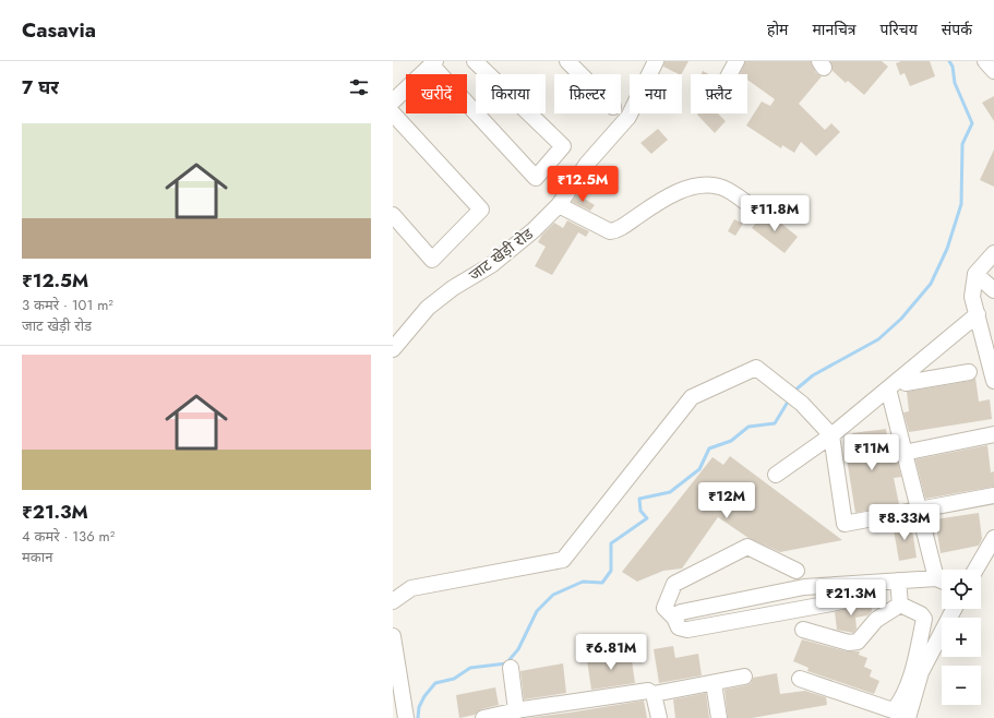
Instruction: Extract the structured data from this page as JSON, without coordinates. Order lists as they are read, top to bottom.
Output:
{
  "streets": {
    "street": ["जाट खेड़ी रोड"]
  },
  "page": {
    "header": "Casavia",
    "nav": [
      "होम",
      "मानचित्र",
      "परिचय",
      "संपर्क"
    ],
    "heading": "7 घर",
    "chip": [
      "खरीदें",
      "किराया",
      "फ़िल्टर",
      "नया",
      "फ़्लैट"
    ],
    "list": [
      {
        "name": "₹12.5M",
        "note": "3 कमरे · 101 m² · जाट खेड़ी रोड"
      },
      {
        "name": "₹21.3M",
        "note": "4 कमरे · 136 m² · मकान"
      }
    ],
    "price": [
      "₹12.5M",
      "₹11.8M",
      "₹11M",
      "₹12M",
      "₹8.33M",
      "₹21.3M",
      "₹6.81M"
    ],
    "map_buttons": ["+", "−"]
  }
}
